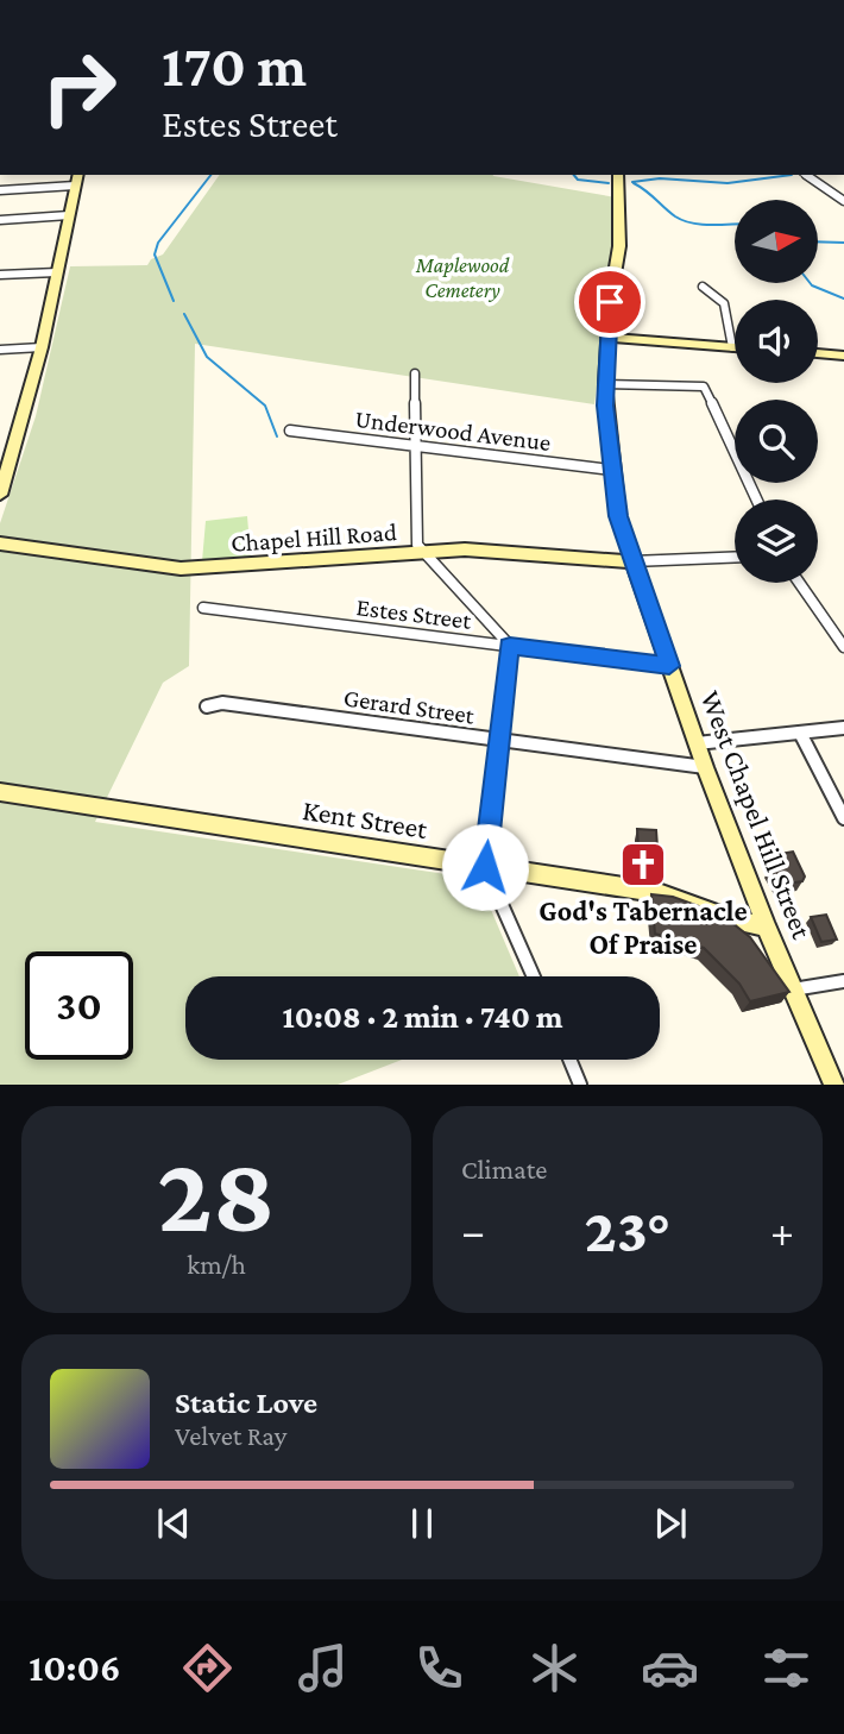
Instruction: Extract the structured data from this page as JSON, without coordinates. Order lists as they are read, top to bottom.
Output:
{
  "streets": {
    "main road": ["West Chapel Hill Street"],
    "street": [
      "Underwood Avenue",
      "Chapel Hill Road",
      "Estes Street",
      "Gerard Street",
      "Kent Street"
    ]
  },
  "crossings": [
    ["Chapel Hill Road", "West Chapel Hill Street"],
    ["Estes Street", "West Chapel Hill Street"],
    ["Gerard Street", "West Chapel Hill Street"],
    ["West Chapel Hill Street", "Kent Street"]
  ],
  "parks": ["Maplewood Cemetery"],
  "places": {
    "church": ["God's Tabernacle Of Praise"]
  },
  "north": "right",
  "page": {
    "turn": ["170 m", "Estes Street"],
    "limit": "30",
    "trip": "10:08 · 2 min · 740 m",
    "tile": [
      ["28", "km/h"],
      "Climate"
    ],
    "heat": ["−", "23°", "+"],
    "song": ["Static Love", "Velvet Ray"],
    "tabs": "10:06"
  }
}
